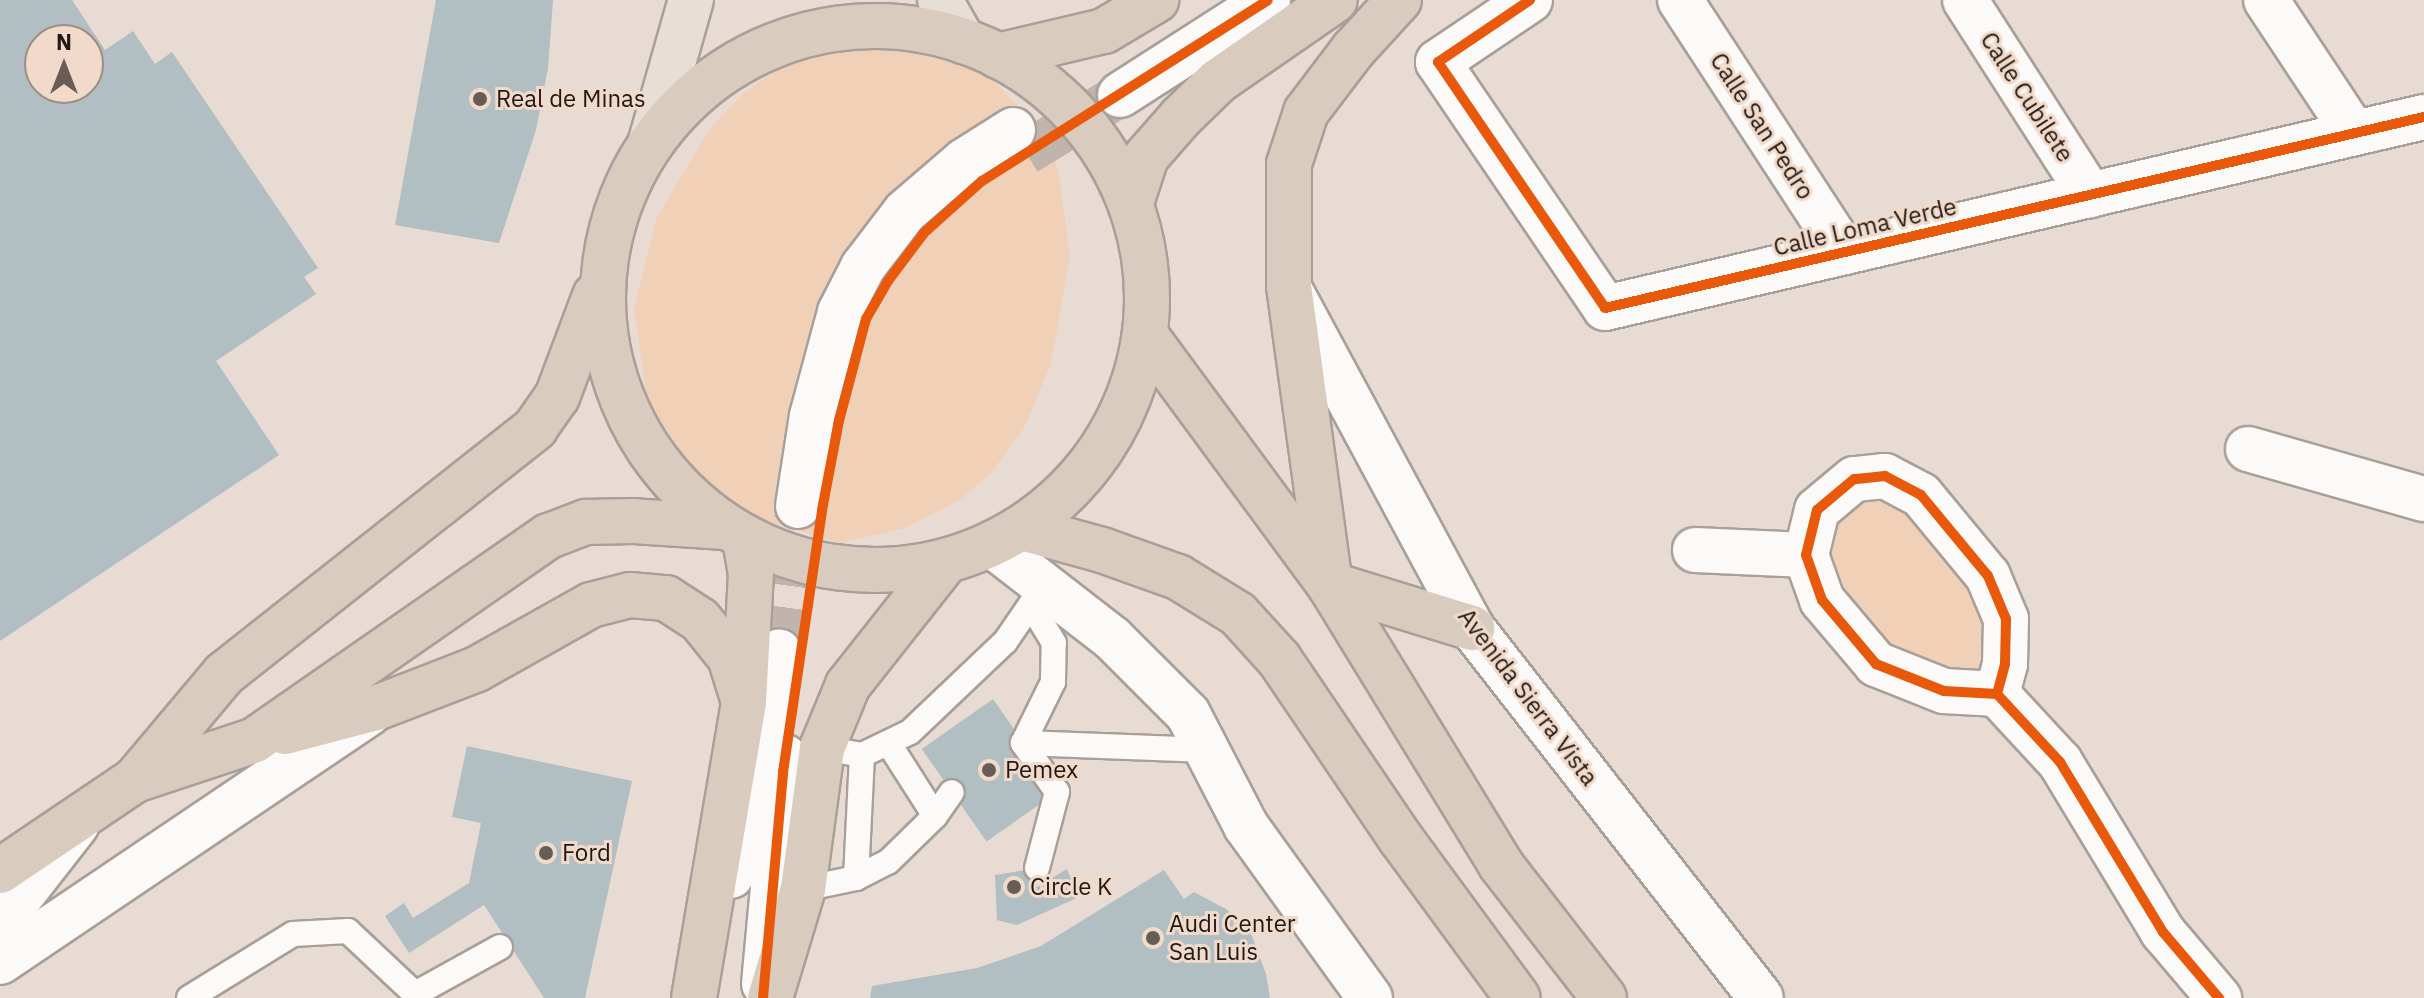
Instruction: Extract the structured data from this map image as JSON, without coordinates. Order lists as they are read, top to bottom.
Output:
{
  "streets": {
    "street": [
      "Calle Cubilete",
      "Calle San Pedro",
      "Calle Loma Verde",
      "Avenida Sierra Vista"
    ]
  },
  "crossings": [
    ["Calle Cubilete", "Calle Loma Verde"],
    ["Calle San Pedro", "Calle Loma Verde"]
  ],
  "places": [
    "Real de Minas",
    "Pemex",
    "Ford",
    "Circle K",
    "Audi Center San Luis"
  ],
  "north": "top"
}
